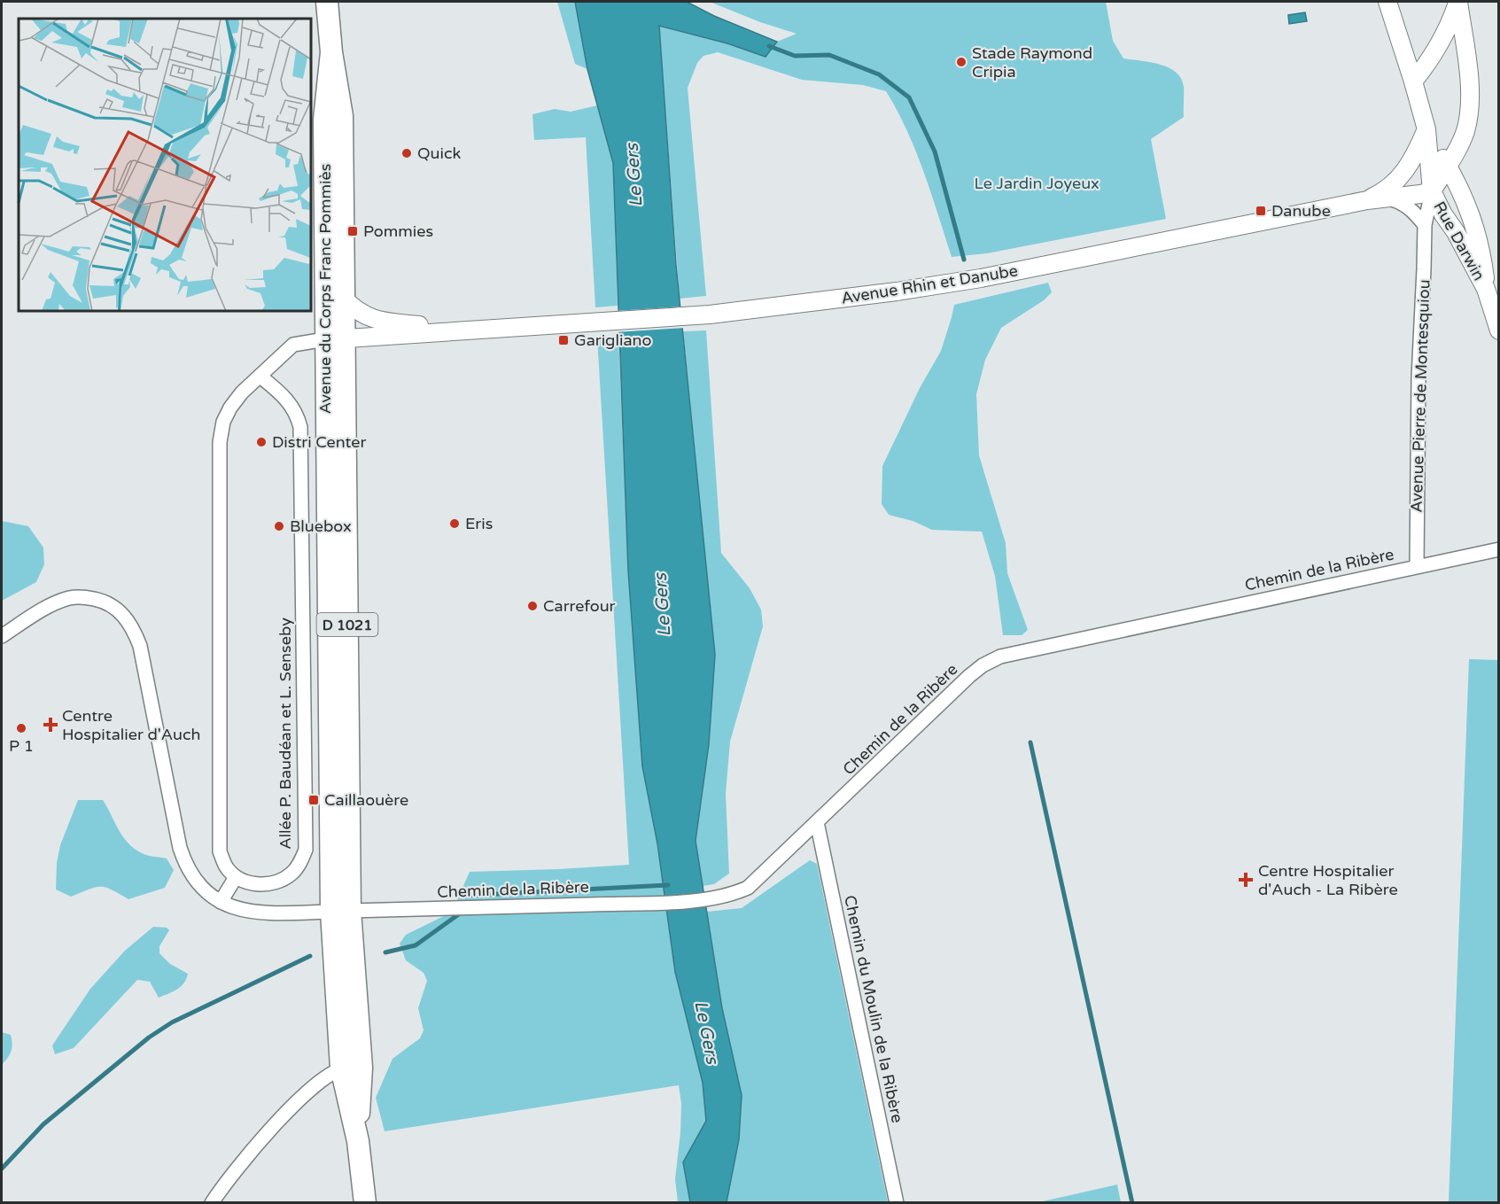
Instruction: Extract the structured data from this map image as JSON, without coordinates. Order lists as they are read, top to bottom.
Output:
{
  "streets": {
    "main road": ["Avenue du Corps Franc Pommiès", "D 1021"],
    "street": [
      "Rue Darwin",
      "Avenue Rhin et Danube",
      "Avenue Pierre de Montesquiou",
      "Chemin de la Ribère",
      "Allée P. Baudéan et L. Senseby",
      "Chemin du Moulin de la Ribère"
    ]
  },
  "crossings": [
    ["Rue Darwin", "Avenue Rhin et Danube"],
    ["Rue Darwin", "Avenue Pierre de Montesquiou"],
    ["Avenue Rhin et Danube", "Avenue du Corps Franc Pommiès"],
    ["Avenue Rhin et Danube", "Avenue Pierre de Montesquiou"],
    ["Avenue du Corps Franc Pommiès", "Chemin de la Ribère"],
    ["Avenue du Corps Franc Pommiès", "D 1021"],
    ["Avenue Pierre de Montesquiou", "Chemin de la Ribère"],
    ["Chemin de la Ribère", "Chemin du Moulin de la Ribère"]
  ],
  "water": ["Le Gers"],
  "parks": ["Le Jardin Joyeux"],
  "places": {
    "other": [
      "Stade Raymond Cripia",
      "Quick",
      "Distri Center",
      "Eris",
      "Bluebox",
      "Carrefour",
      "P 1"
    ],
    "transit": [
      "Danube",
      "Pommies",
      "Garigliano",
      "Caillaouère"
    ],
    "health": ["Centre Hospitalier d'Auch", "Centre Hospitalier d'Auch - La Ribère"]
  }
}
